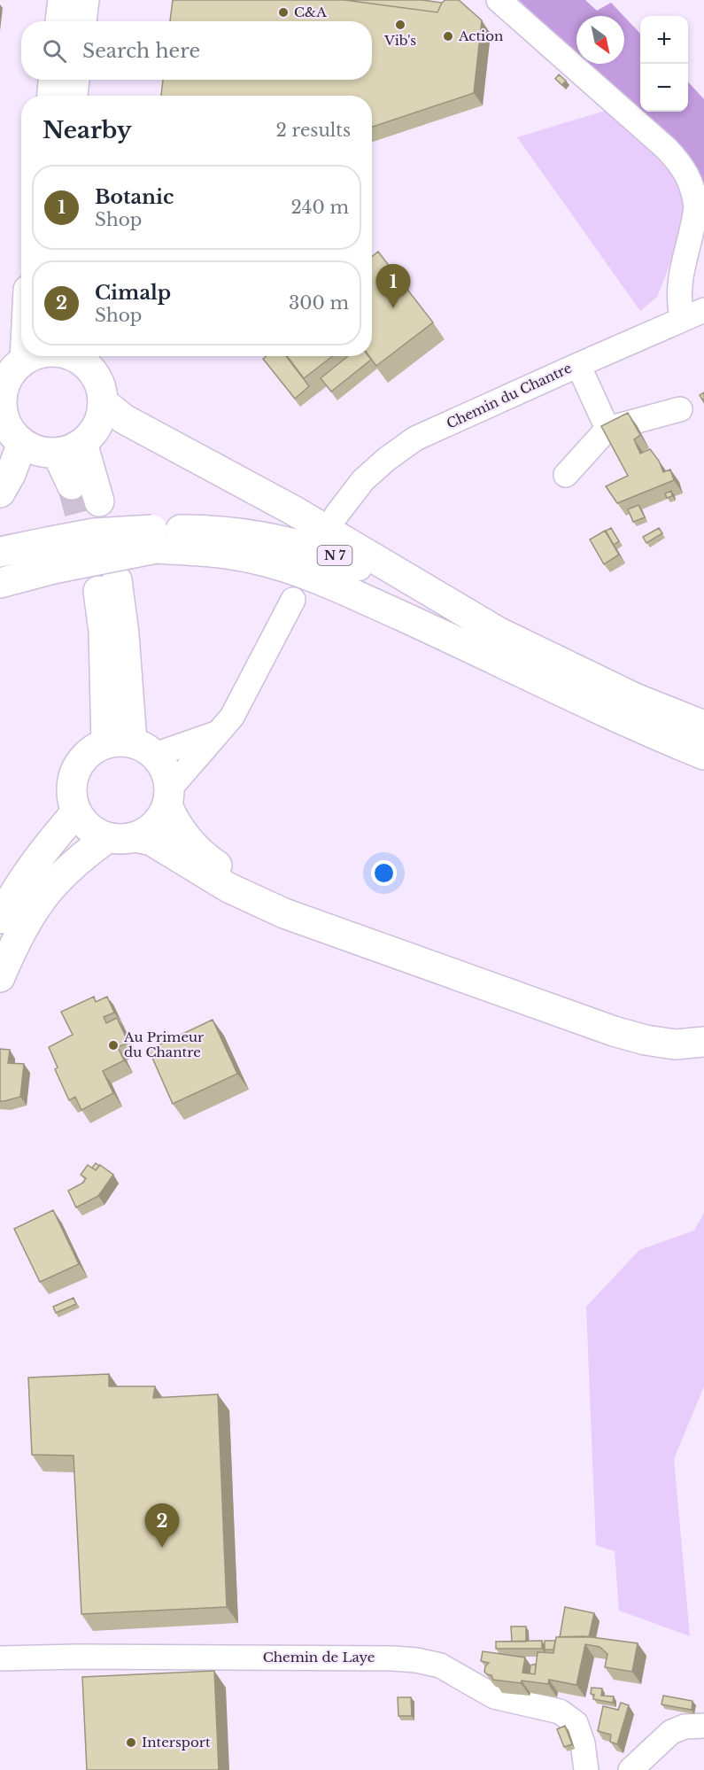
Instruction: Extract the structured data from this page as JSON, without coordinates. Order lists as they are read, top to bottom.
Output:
{
  "streets": {
    "main road": ["N 7"],
    "street": ["Chemin du Chantre", "Chemin de Laye"]
  },
  "places": [
    "C&A",
    "Vib's",
    "Action",
    "Au Primeur du Chantre",
    "Intersport"
  ],
  "north": "bottom right",
  "page": {
    "map_buttons": ["+", "−"],
    "search": "Search here",
    "heading": ["Nearby", "2 results"],
    "list": [
      {
        "mark": "1",
        "name": "Botanic",
        "note": "Shop",
        "value": "240 m"
      },
      {
        "mark": "2",
        "name": "Cimalp",
        "note": "Shop",
        "value": "300 m"
      }
    ],
    "pins": ["1", "2"]
  }
}
